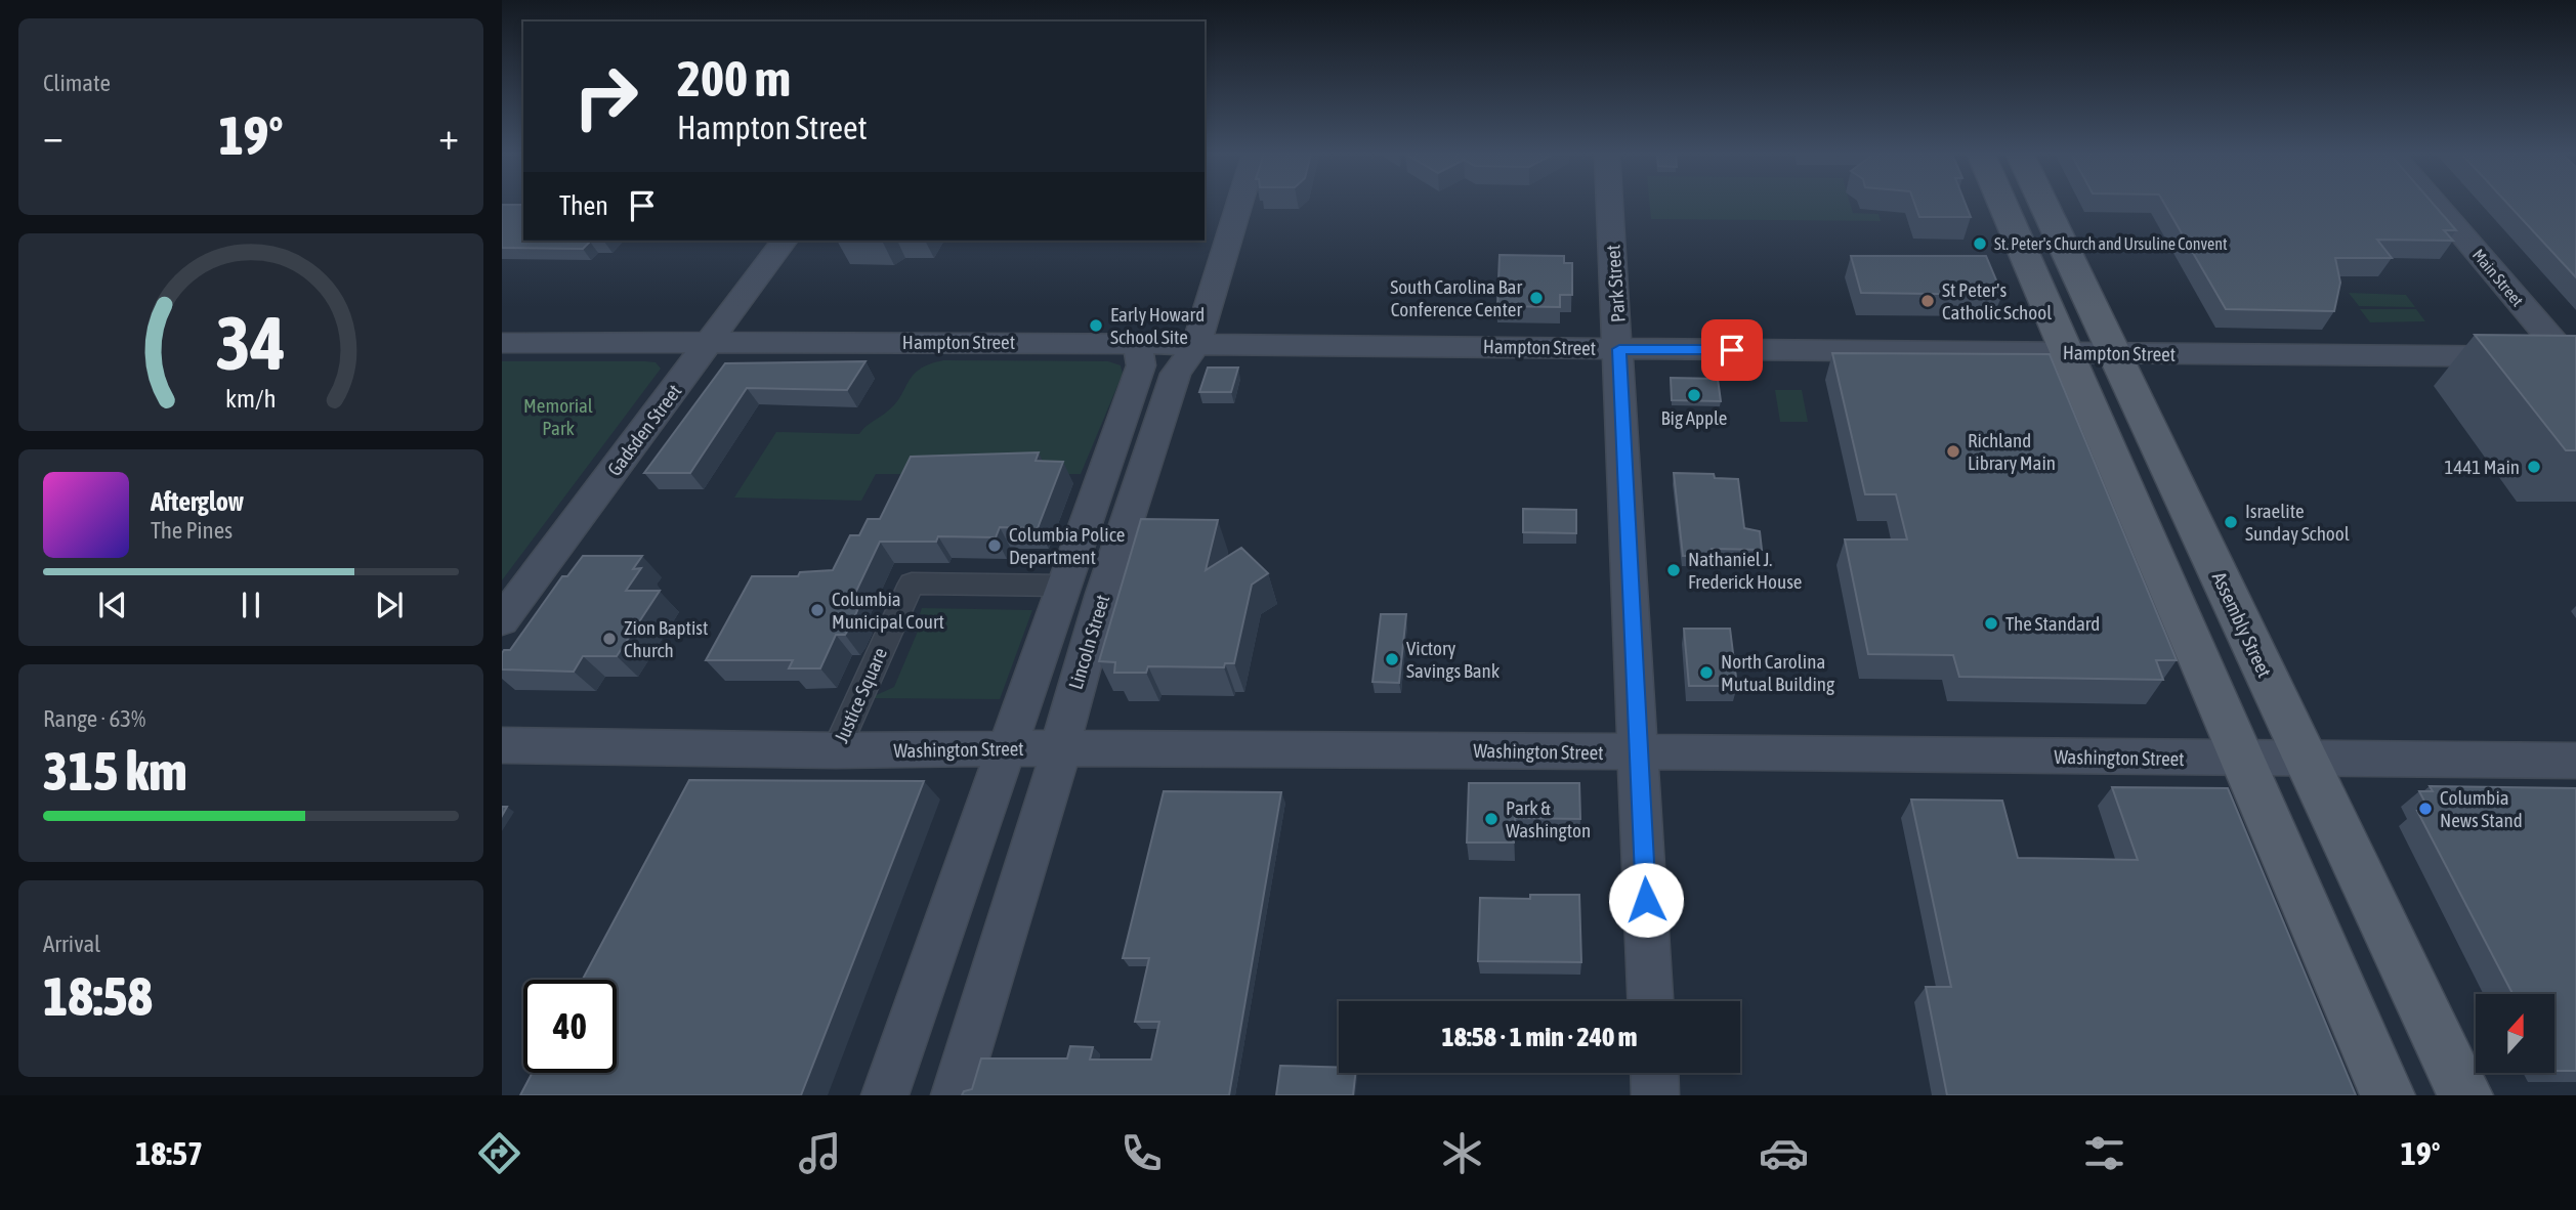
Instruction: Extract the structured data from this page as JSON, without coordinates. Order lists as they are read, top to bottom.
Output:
{
  "streets": {
    "main road": ["Hampton Street", "Assembly Street"],
    "street": [
      "Main Street",
      "Park Street",
      "Gadsden Street",
      "Lincoln Street",
      "Justice Square",
      "Washington Street"
    ]
  },
  "crossings": [
    ["Main Street", "Hampton Street"],
    ["Park Street", "Hampton Street"],
    ["Park Street", "Washington Street"],
    ["Hampton Street", "Gadsden Street"],
    ["Hampton Street", "Assembly Street"],
    ["Hampton Street", "Lincoln Street"],
    ["Assembly Street", "Washington Street"],
    ["Lincoln Street", "Justice Square"],
    ["Lincoln Street", "Washington Street"],
    ["Justice Square", "Washington Street"]
  ],
  "parks": ["Memorial Park"],
  "places": [
    "St. Peter's Church and Ursuline Convent",
    "South Carolina Bar Conference Center",
    "St Peter's Catholic School",
    "Early Howard School Site",
    "Big Apple",
    "Richland Library Main",
    "1441 Main",
    "Israelite Sunday School",
    "Columbia Police Department",
    "Nathaniel J. Frederick House",
    "Columbia Municipal Court",
    "The Standard",
    "Zion Baptist Church",
    "Victory Savings Bank",
    "North Carolina Mutual Building",
    "Columbia News Stand",
    "Park & Washington"
  ],
  "north": "top",
  "page": {
    "tile": [
      "Climate",
      ["Range · 63%", "315 km"],
      ["Arrival", "18:58"]
    ],
    "turn": ["200 m", "Hampton Street"],
    "heat": ["−", "19°", "+"],
    "then": "Then",
    "song": ["Afterglow", "The Pines"],
    "limit": "40",
    "trip": "18:58 · 1 min · 240 m",
    "tabs": ["18:57", "19°"],
    "gauge": ["34", "km/h"]
  }
}
